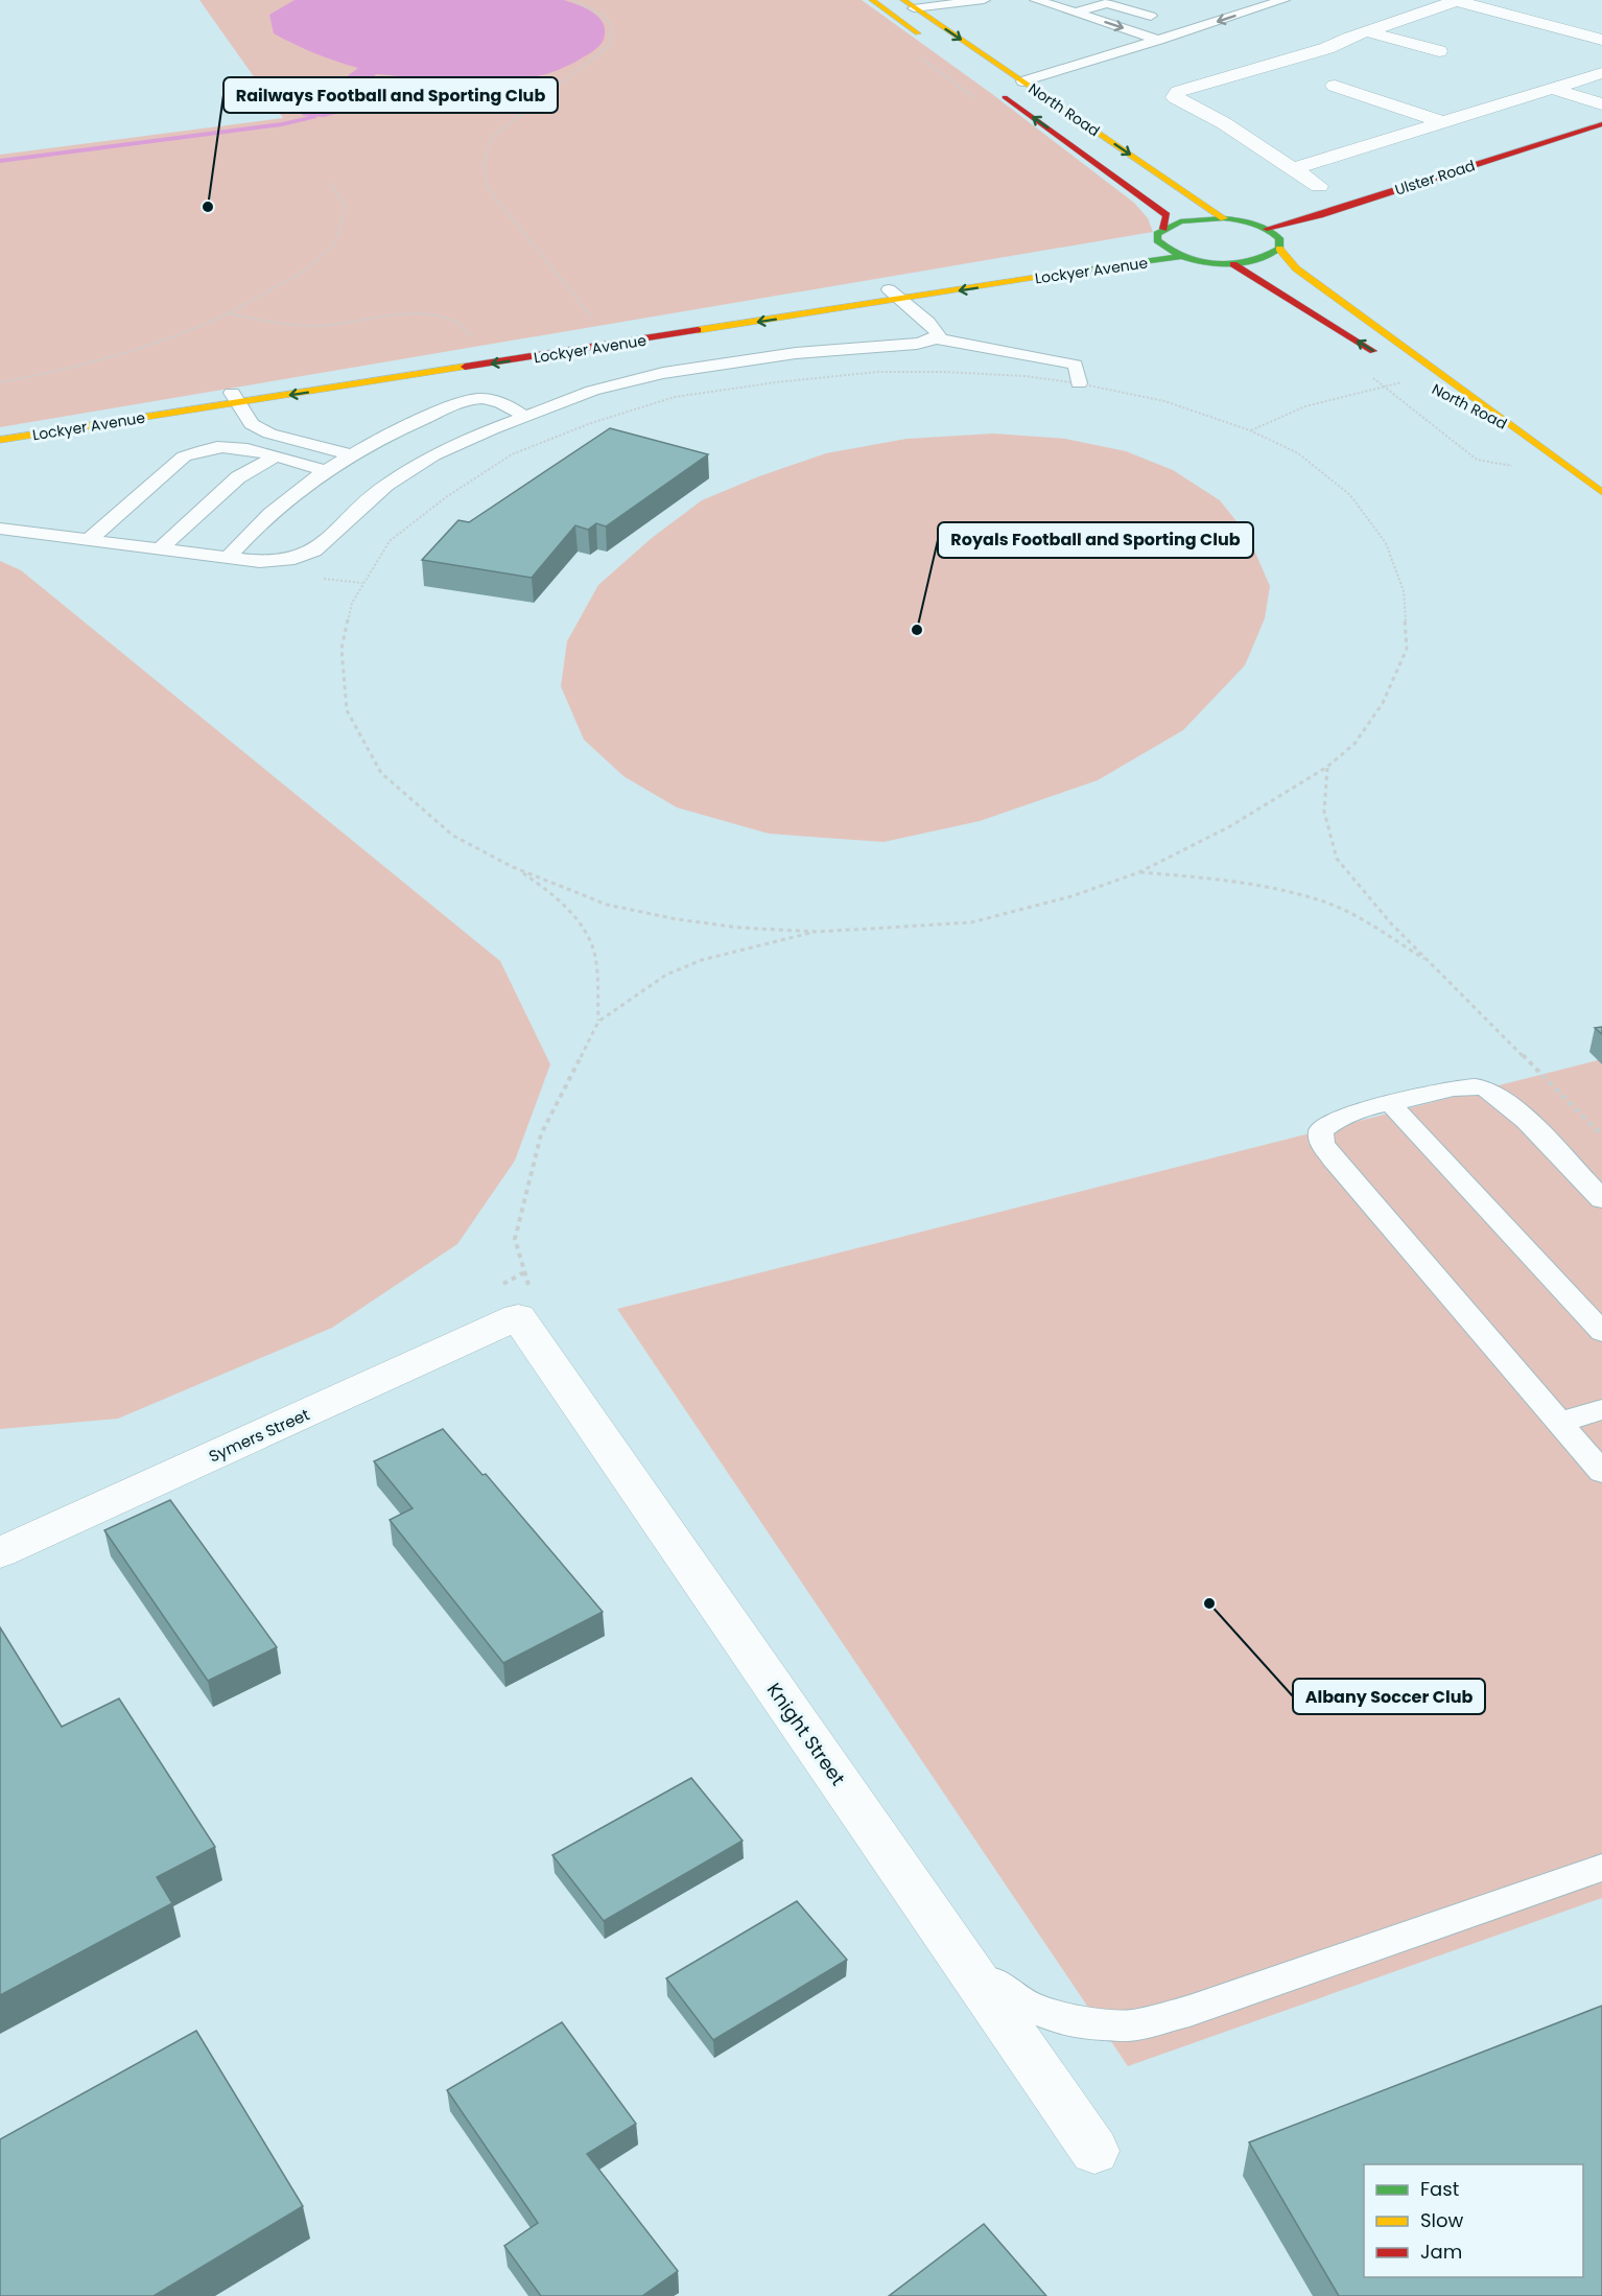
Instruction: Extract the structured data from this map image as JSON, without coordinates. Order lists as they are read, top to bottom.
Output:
{
  "streets": {
    "main road": ["North Road", "Ulster Road", "Lockyer Avenue"],
    "street": ["Symers Street", "Knight Street"]
  },
  "crossings": [
    ["North Road", "Ulster Road"],
    ["North Road", "Lockyer Avenue"],
    ["Symers Street", "Knight Street"]
  ],
  "places": ["Railways Football and Sporting Club", "Royals Football and Sporting Club", "Albany Soccer Club"],
  "legend": ["Fast", "Slow", "Jam"]
}
